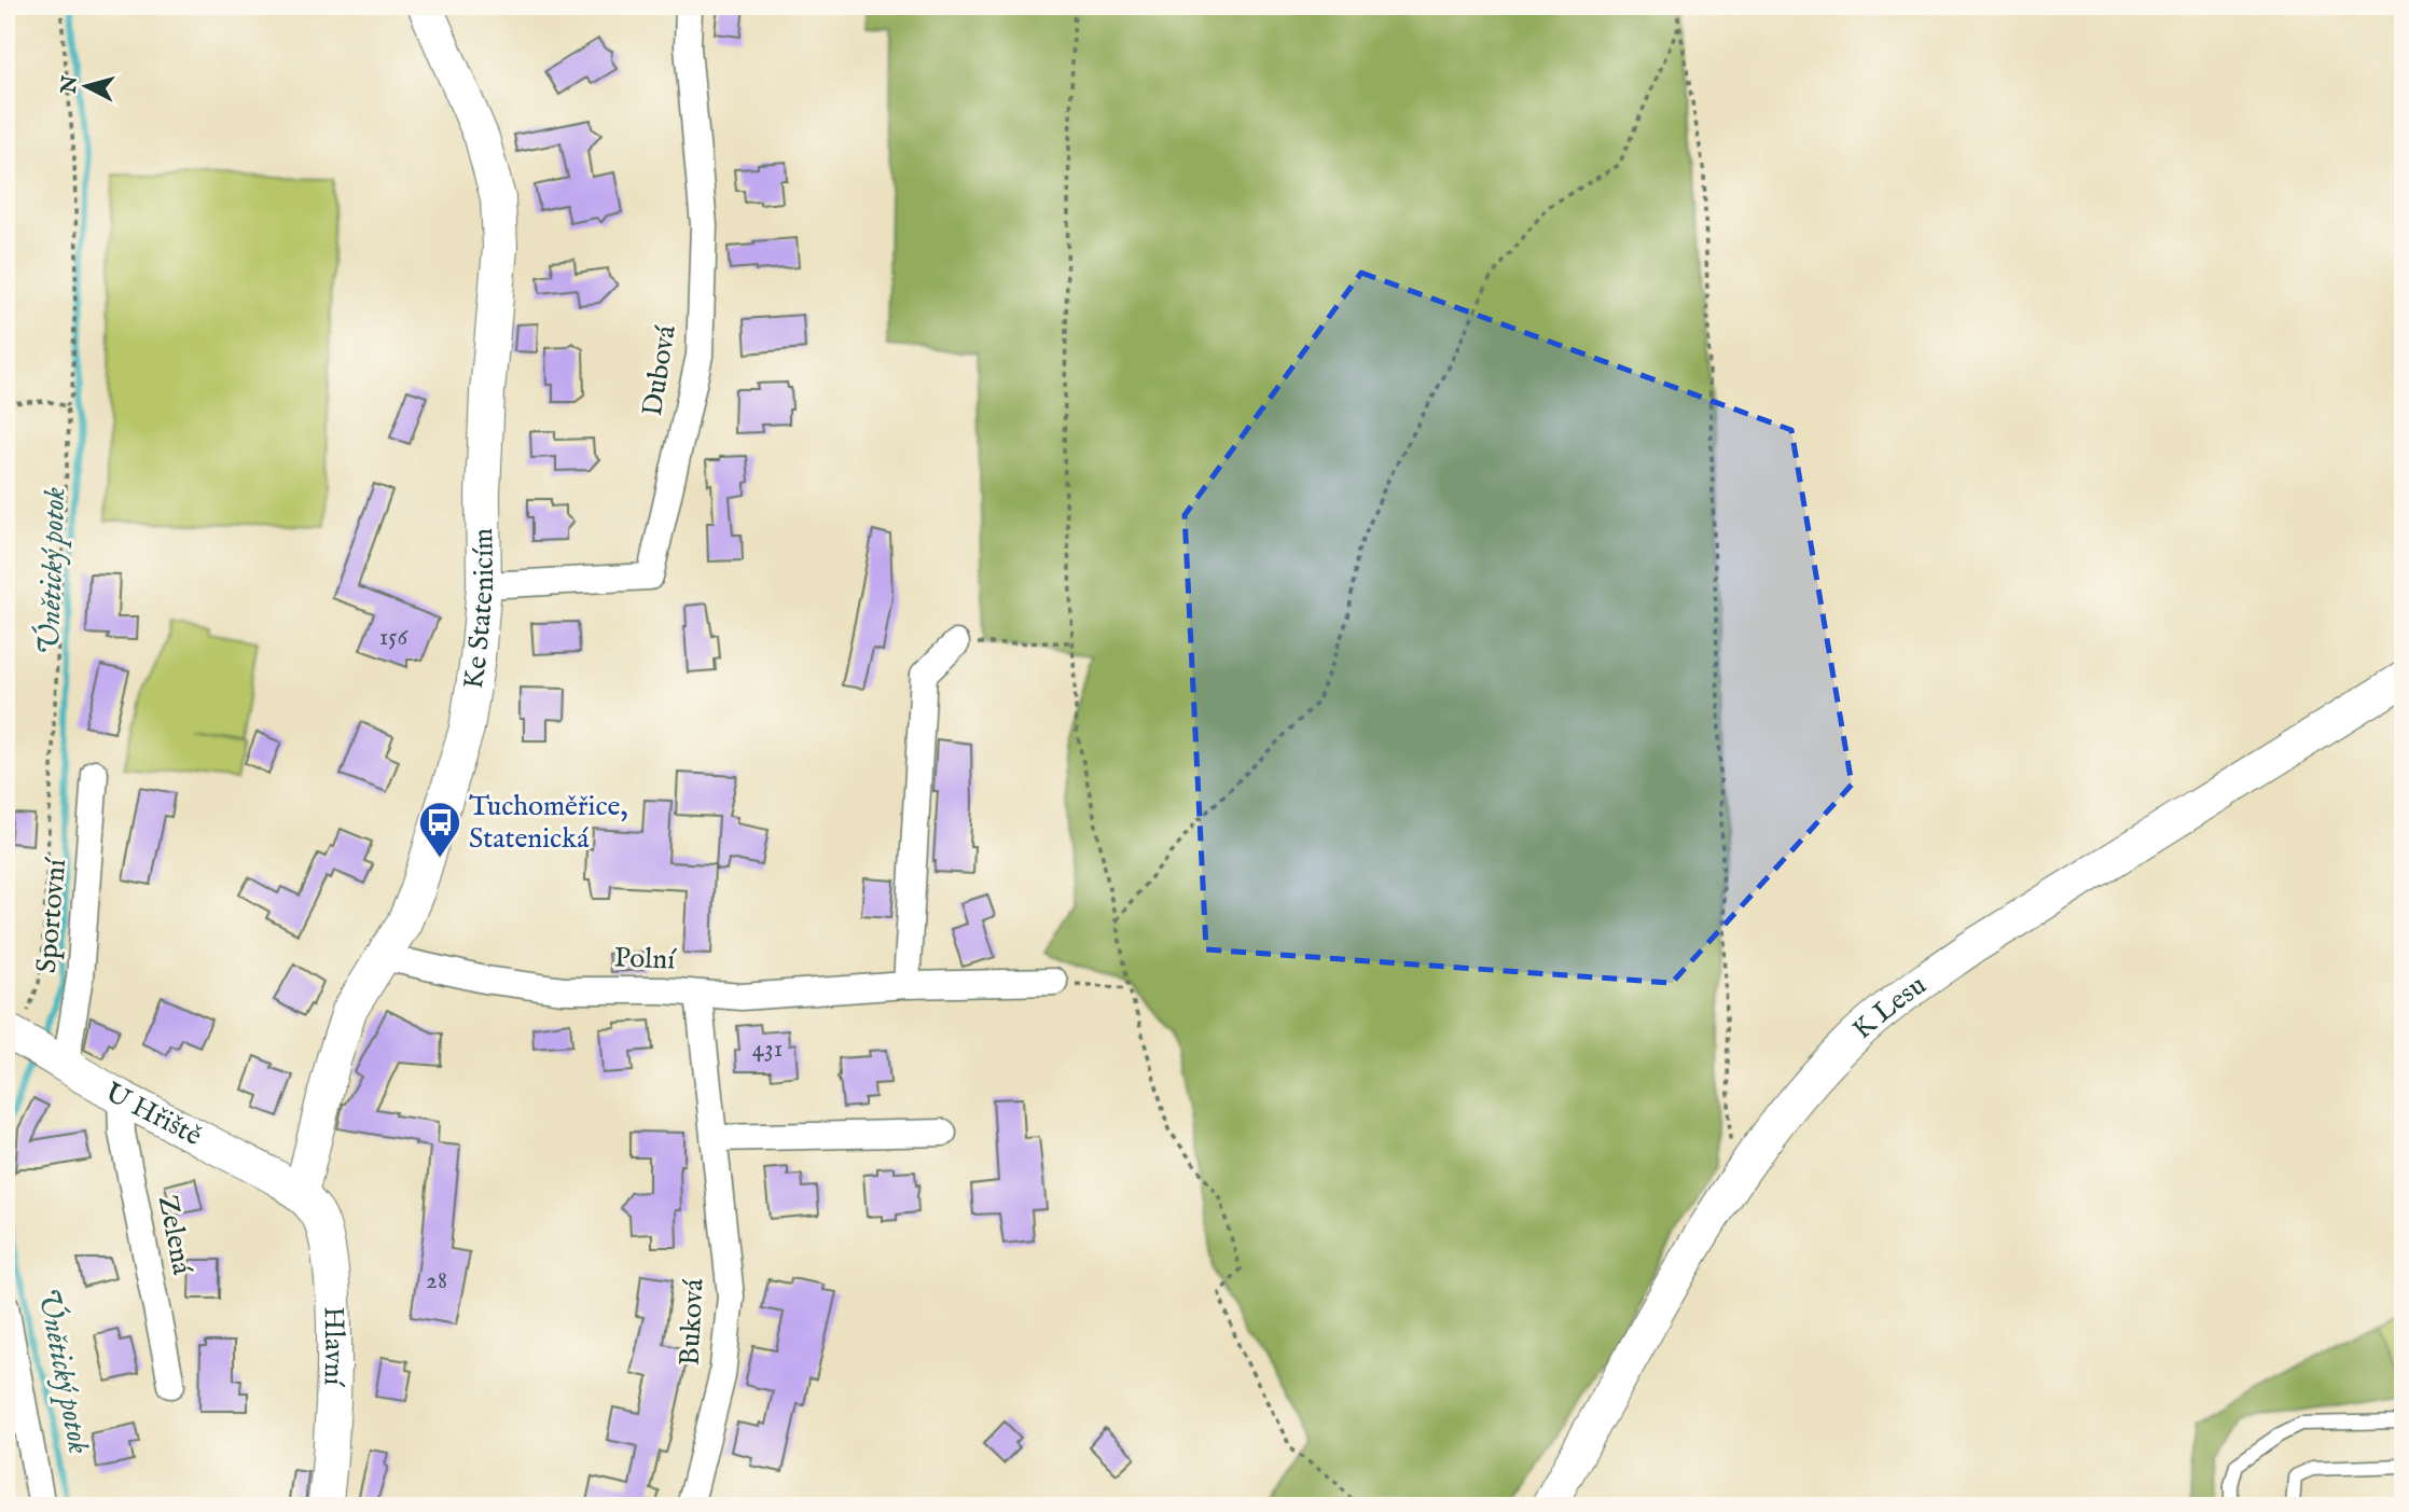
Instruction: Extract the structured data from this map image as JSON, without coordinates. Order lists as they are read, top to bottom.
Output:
{
  "streets": {
    "street": [
      "Dubová",
      "Ke Statenicím",
      "Sportovní",
      "Polní",
      "K Lesu",
      "U Hřiště",
      "Zelená",
      "Buková",
      "Hlavní"
    ]
  },
  "crossings": [
    ["Dubová", "Ke Statenicím"],
    ["Ke Statenicím", "Polní"],
    ["Ke Statenicím", "U Hřiště"],
    ["Ke Statenicím", "Hlavní"],
    ["Sportovní", "U Hřiště"],
    ["Polní", "Buková"],
    ["U Hřiště", "Zelená"],
    ["U Hřiště", "Hlavní"]
  ],
  "water": ["Únětický potok"],
  "places": {
    "bus stop": ["Tuchoměřice, Statenická"]
  },
  "house_numbers": ["156", "431", "28"],
  "north": "left"
}
